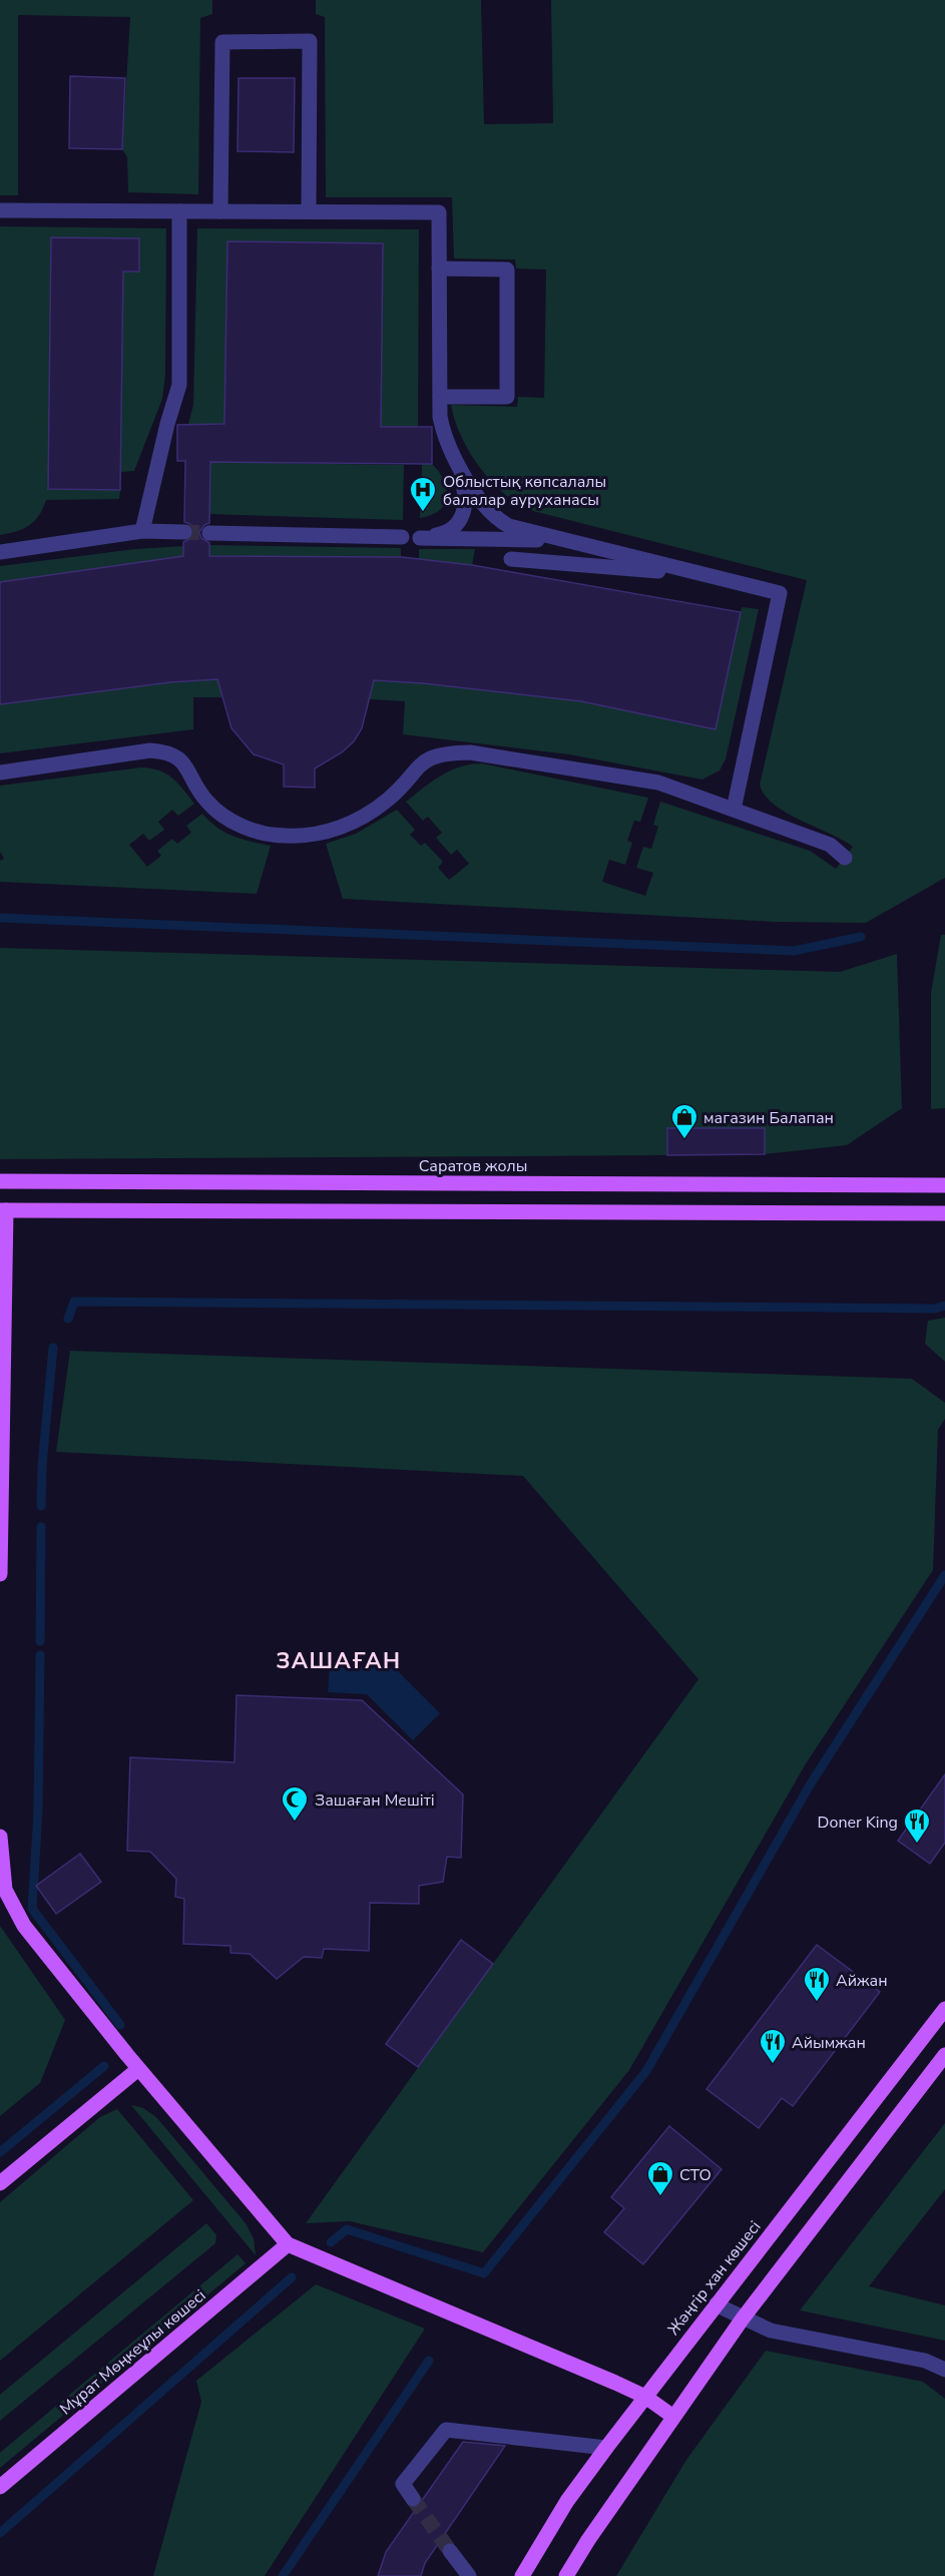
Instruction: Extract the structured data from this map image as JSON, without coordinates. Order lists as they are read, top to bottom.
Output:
{
  "streets": {
    "main road": ["Саратов жолы", "Жәңгір хан көшесі", "Мұрат Мөңкеұлы көшесі"]
  },
  "districts": ["ЗАШАҒАН"],
  "places": {
    "hospital": ["Облыстық көпсалалы балалар ауруханасы"],
    "shop": ["магазин Балапан", "СТО"],
    "mosque": ["Зашаған Мешіті"],
    "restaurant": ["Doner King", "Айжан", "Айымжан"]
  }
}
